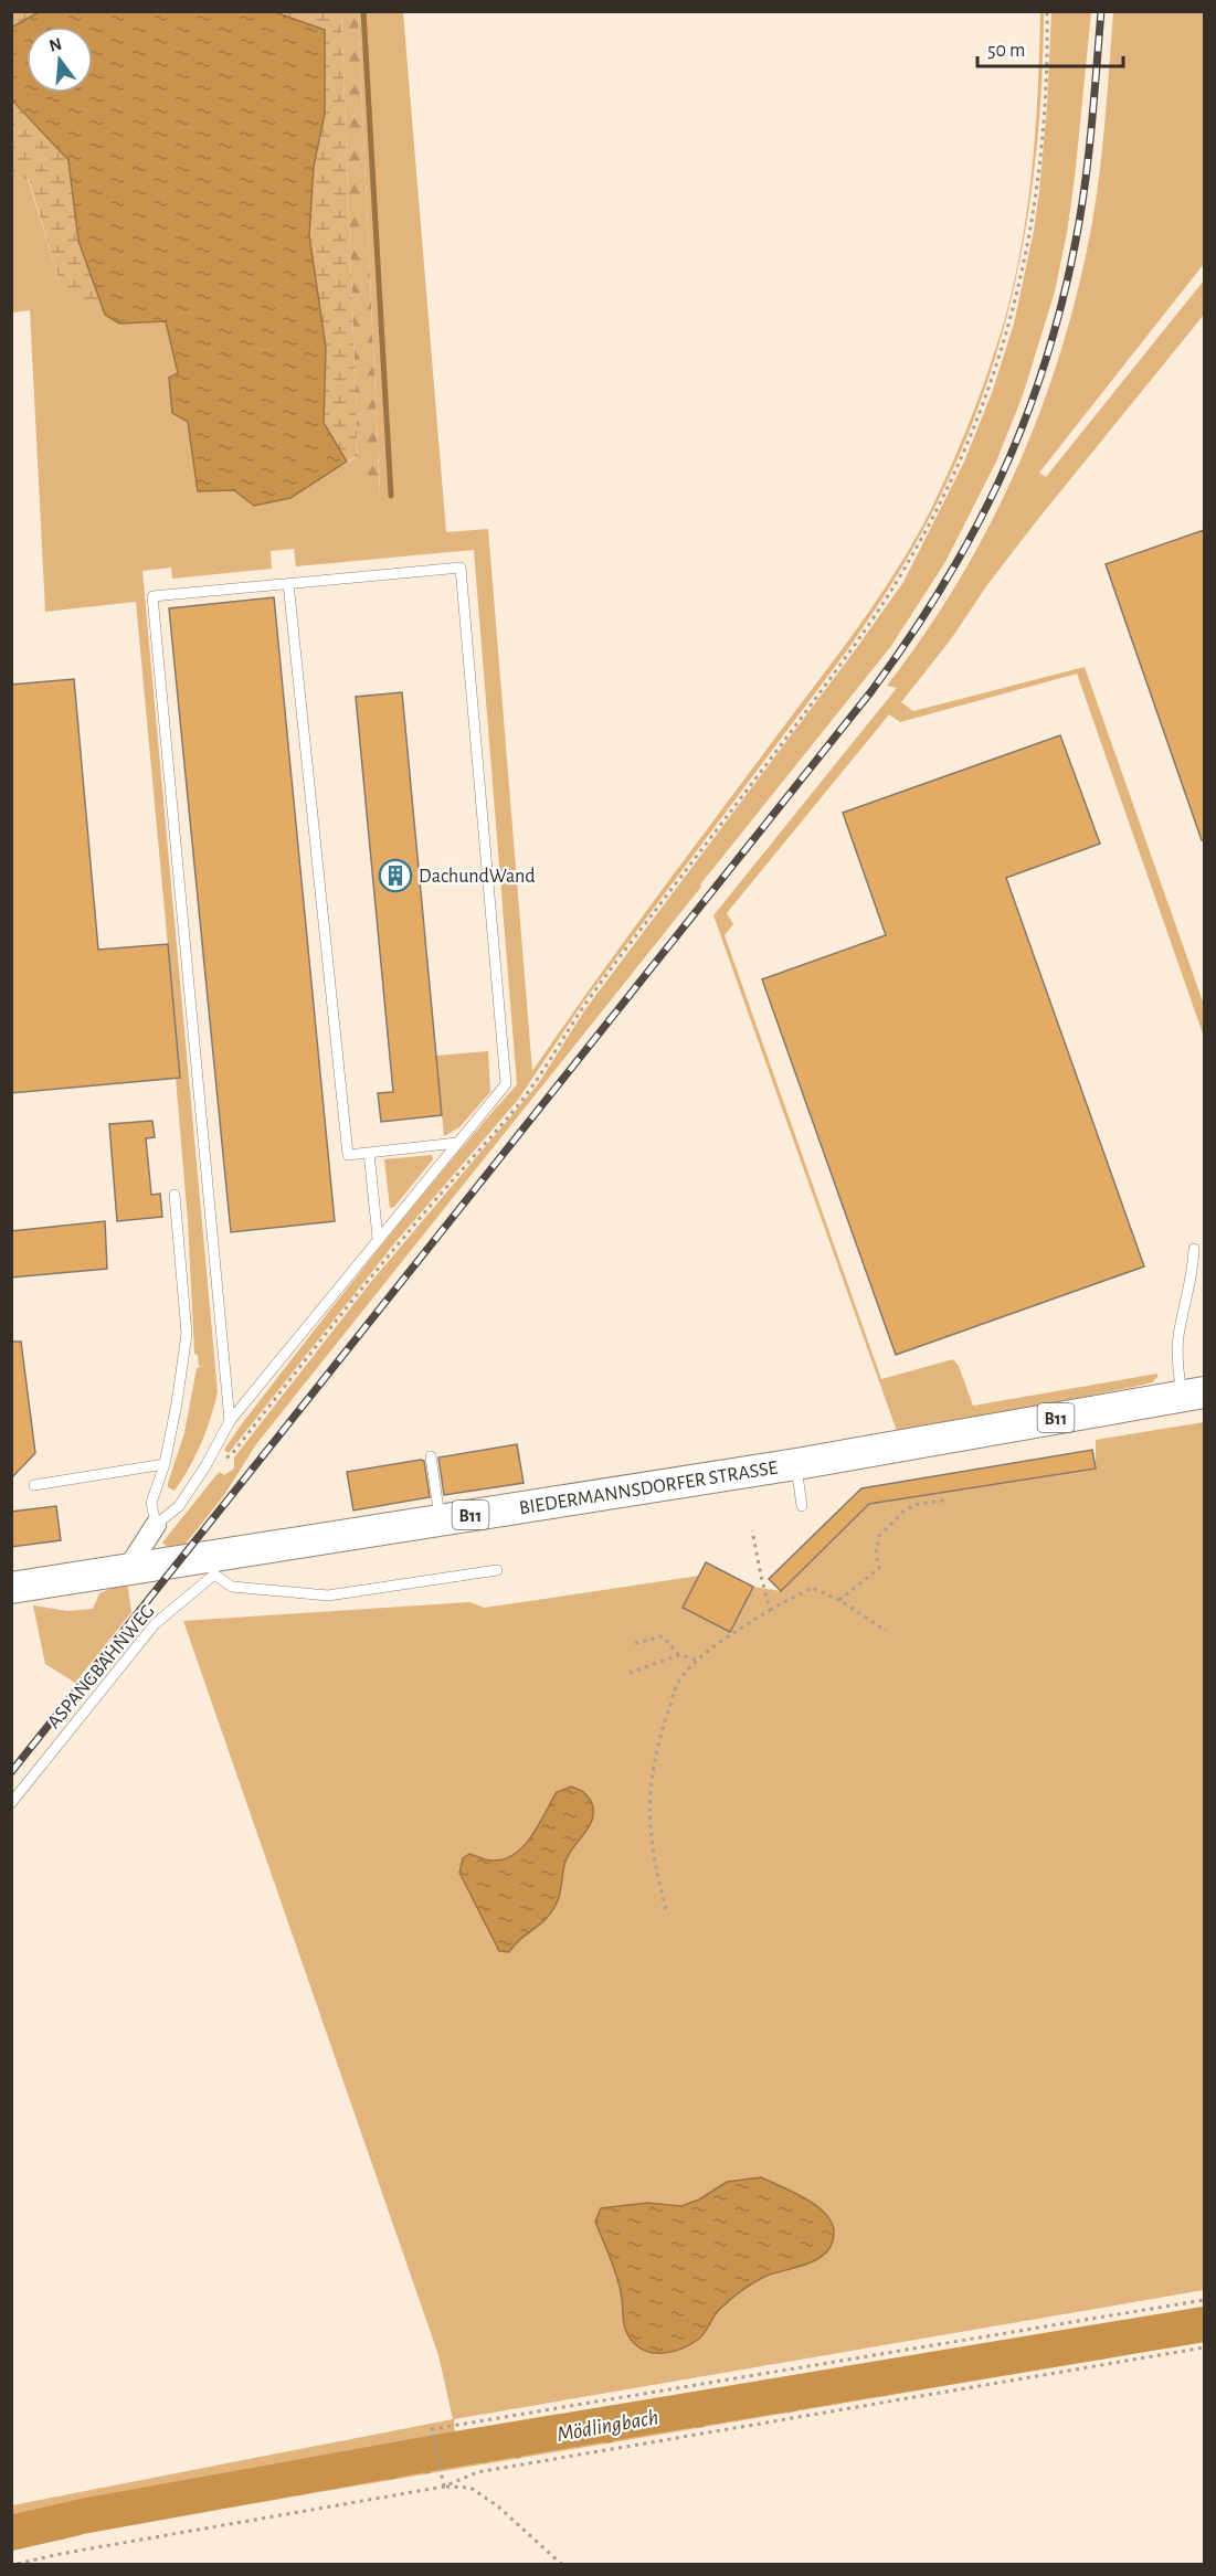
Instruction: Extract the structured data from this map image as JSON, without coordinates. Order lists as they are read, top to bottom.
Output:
{
  "streets": {
    "main road": ["B11", "BIEDERMANNSDORFER STRASSE"],
    "lane": ["ASPANGBAHNWEG"]
  },
  "crossings": [
    ["BIEDERMANNSDORFER STRASSE", "ASPANGBAHNWEG"]
  ],
  "water": ["Mödlingbach"],
  "places": {
    "building": ["DachundWand"]
  },
  "scale_bar": "50 m",
  "north": "top"
}
